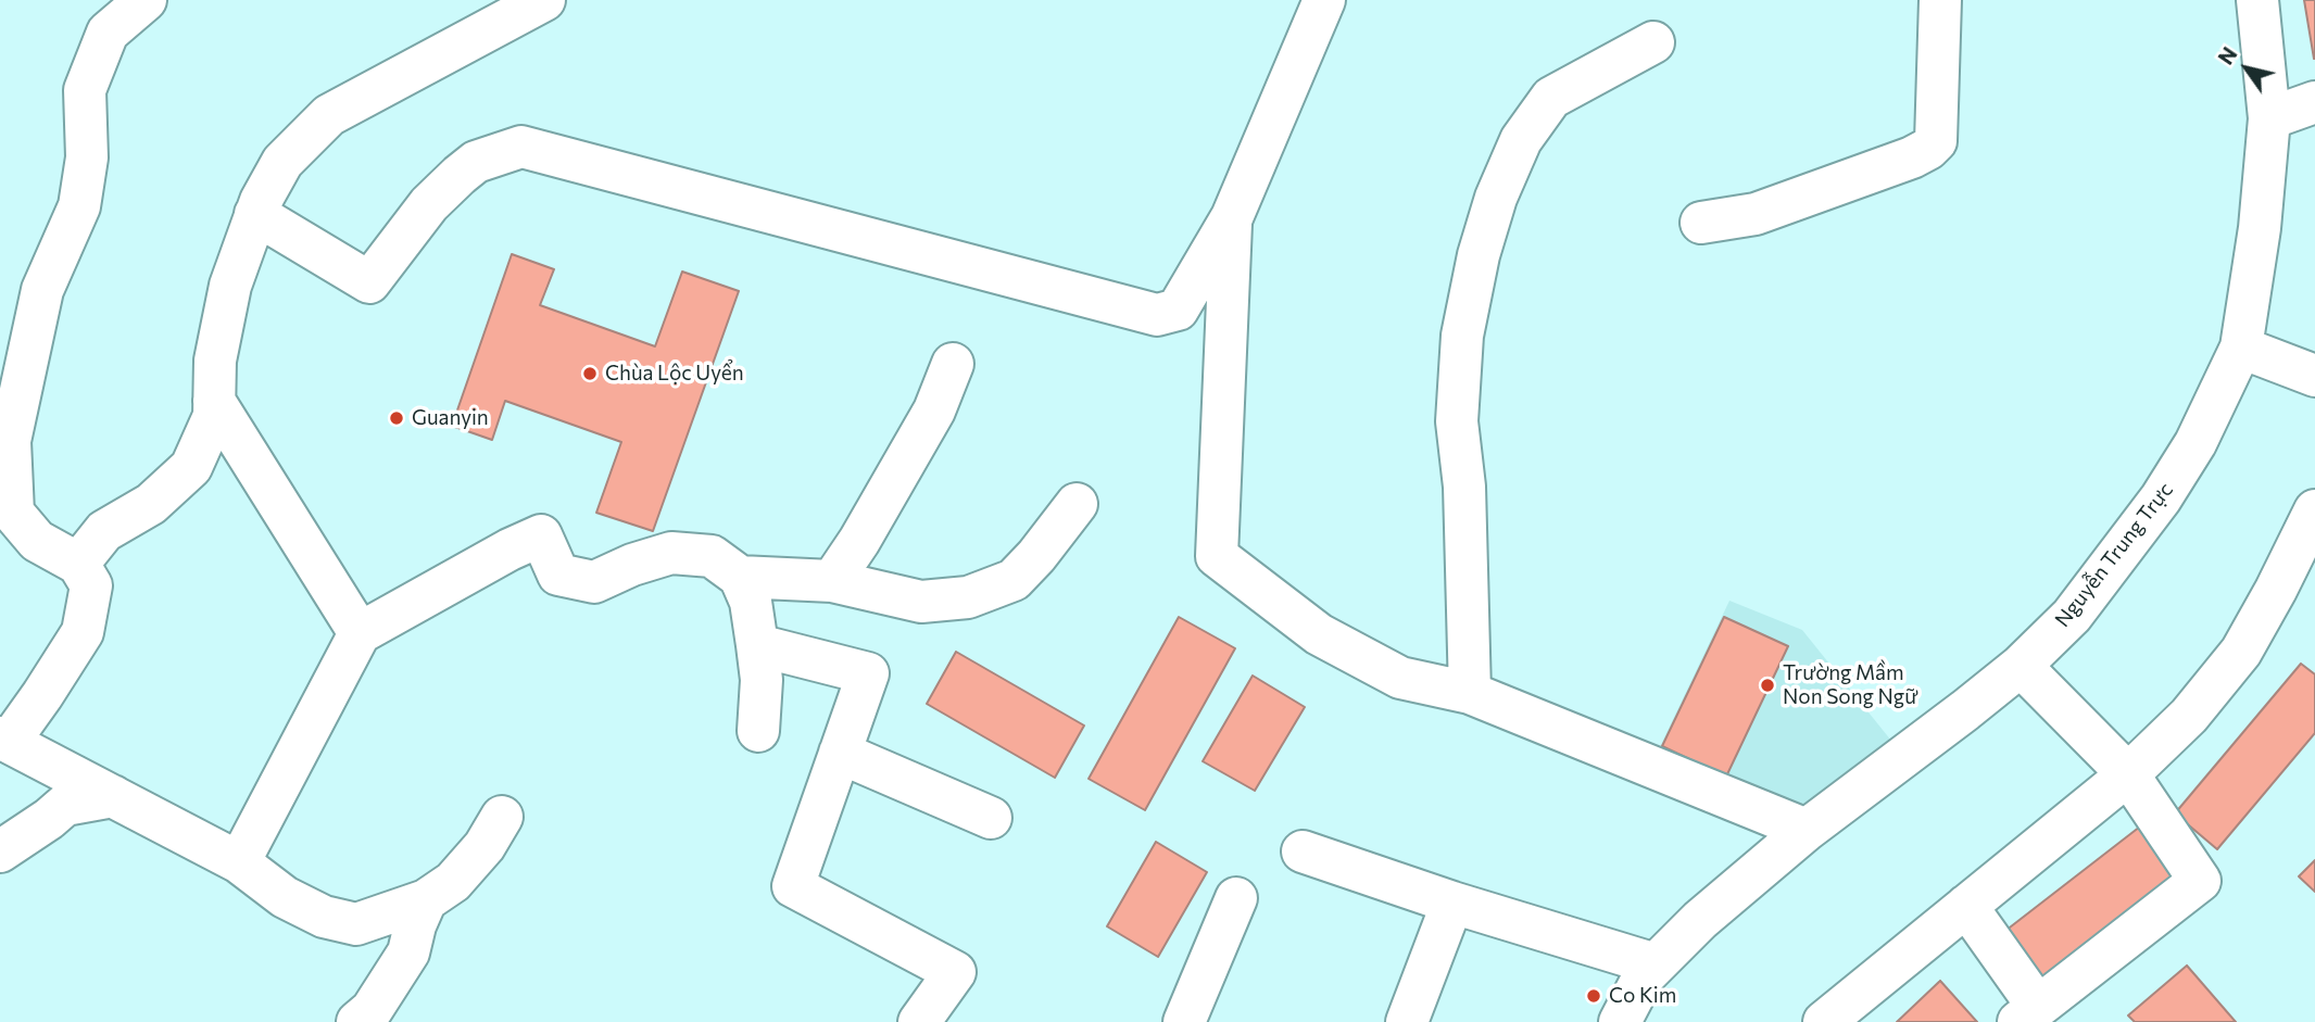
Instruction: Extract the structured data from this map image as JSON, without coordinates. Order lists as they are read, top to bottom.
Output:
{
  "streets": {
    "street": ["Nguyễn Trung Trực"]
  },
  "places": [
    "Chùa Lộc Uyển",
    "Guanyin",
    "Trường Mầm Non Song Ngữ",
    "Co Kim"
  ],
  "north": "top left"
}
